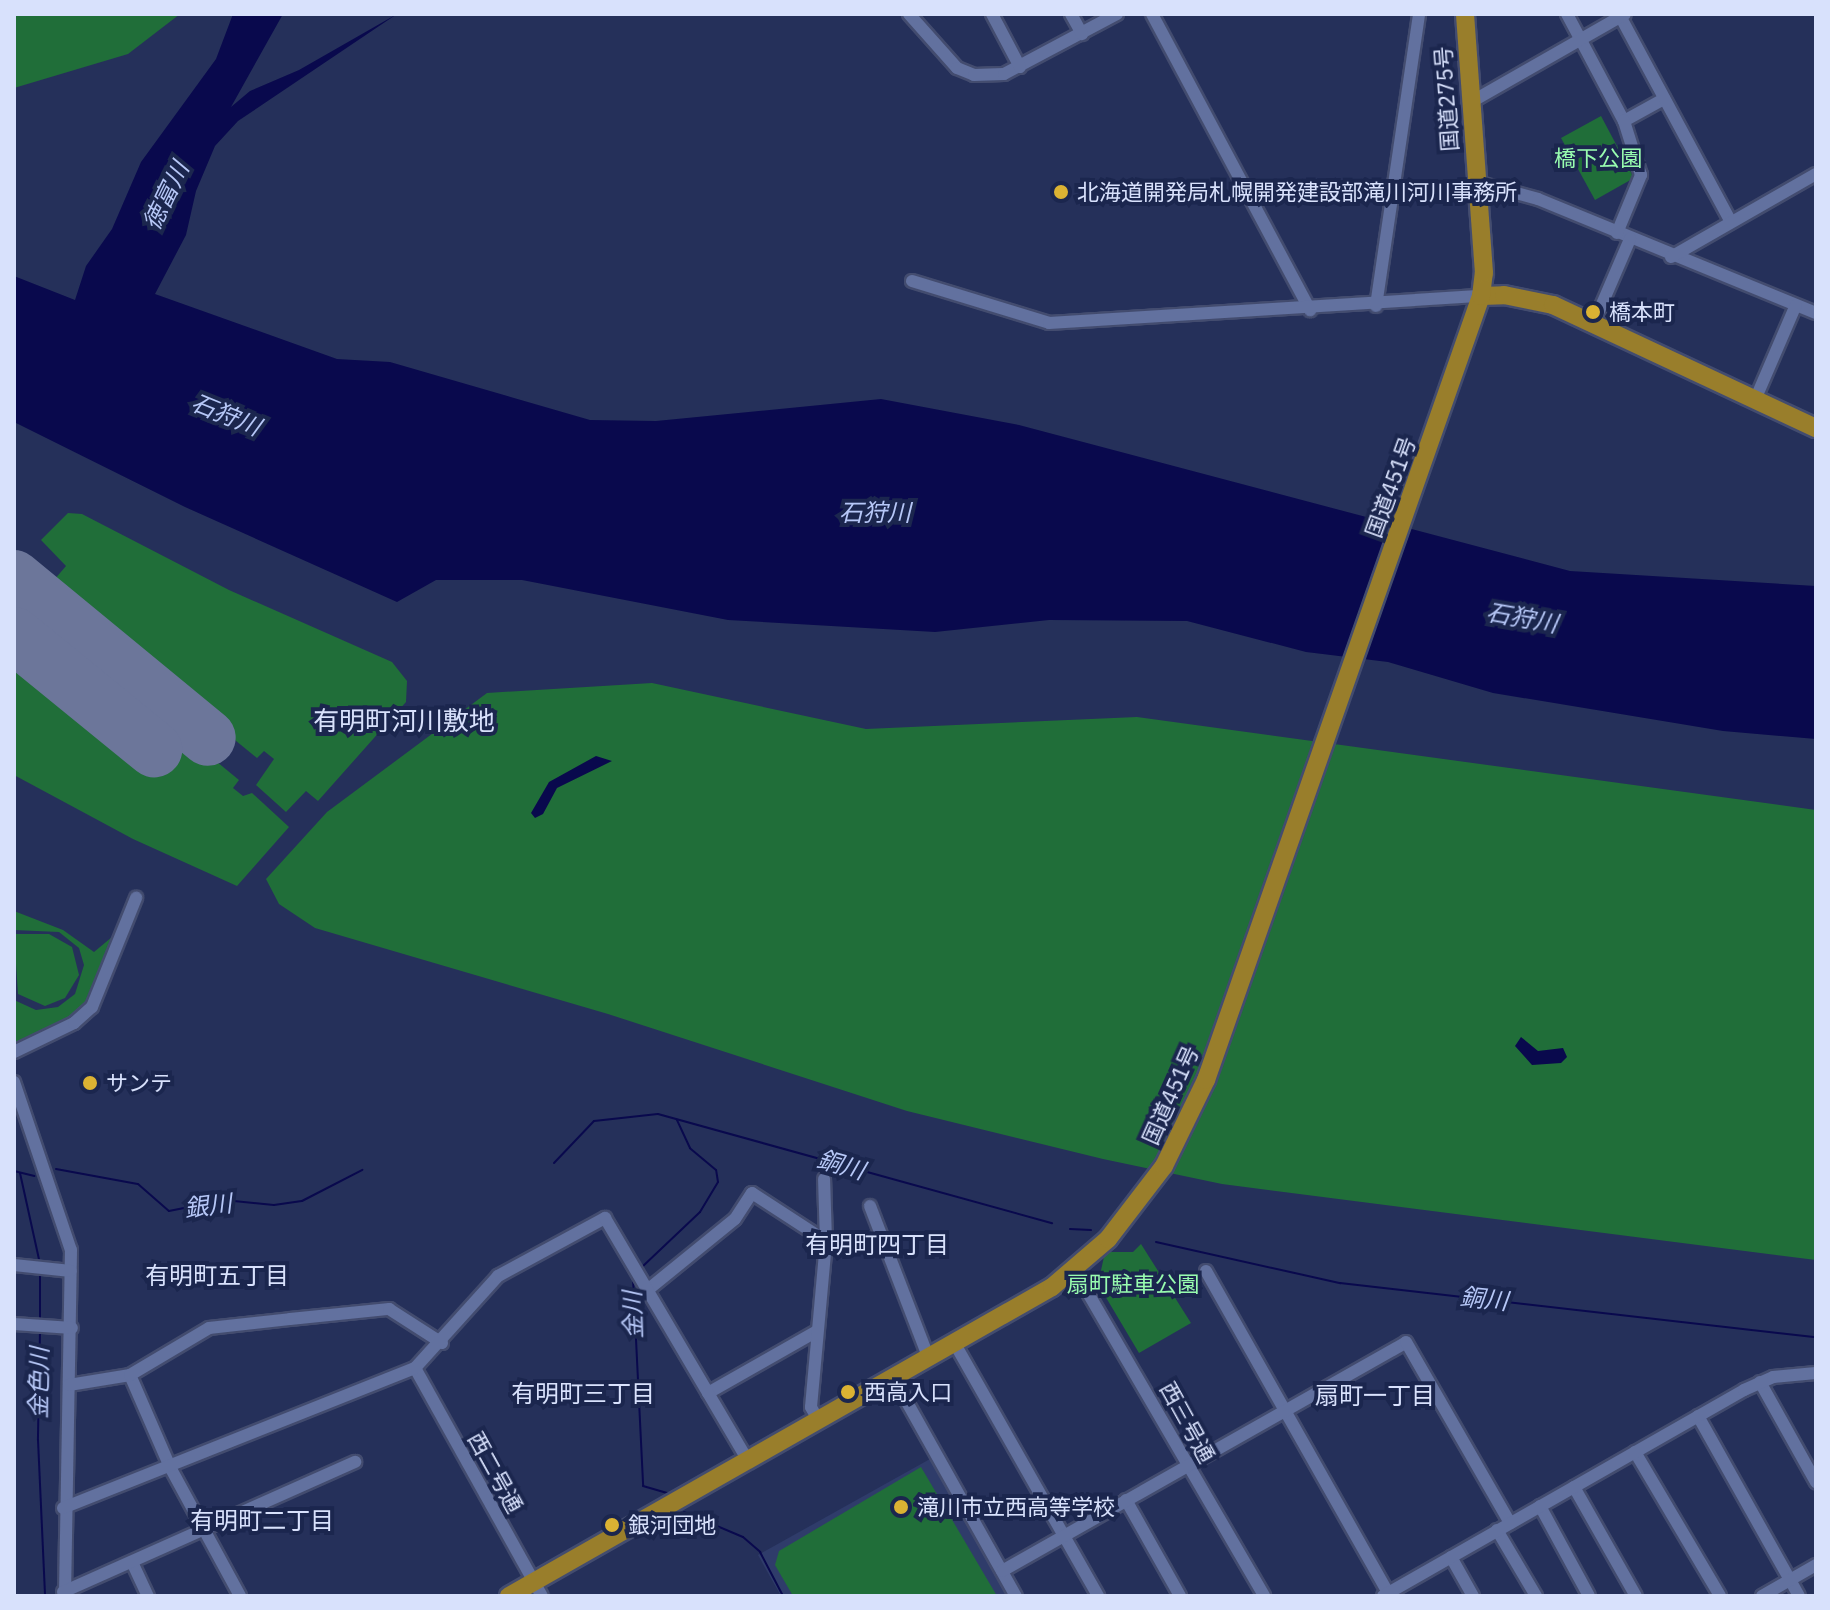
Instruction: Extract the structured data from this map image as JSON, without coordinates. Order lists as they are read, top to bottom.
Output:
{
  "streets": {
    "highway": ["国道275号", "国道451号"],
    "street": ["西三号通", "西二号通"]
  },
  "crossings": [
    ["国道275号", "国道451号"],
    ["国道451号", "西三号通"],
    ["国道451号", "西二号通"]
  ],
  "districts": [
    "有明町河川敷地",
    "有明町四丁目",
    "有明町五丁目",
    "有明町三丁目",
    "扇町一丁目",
    "有明町二丁目"
  ],
  "water": [
    "徳富川",
    "石狩川",
    "銅川",
    "銀川",
    "金川",
    "金色川"
  ],
  "parks": ["橋下公園", "扇町駐車公園"],
  "places": [
    "北海道開発局札幌開発建設部滝川河川事務所",
    "橋本町",
    "サンテ",
    "西高入口",
    "滝川市立西高等学校",
    "銀河団地"
  ]
}
